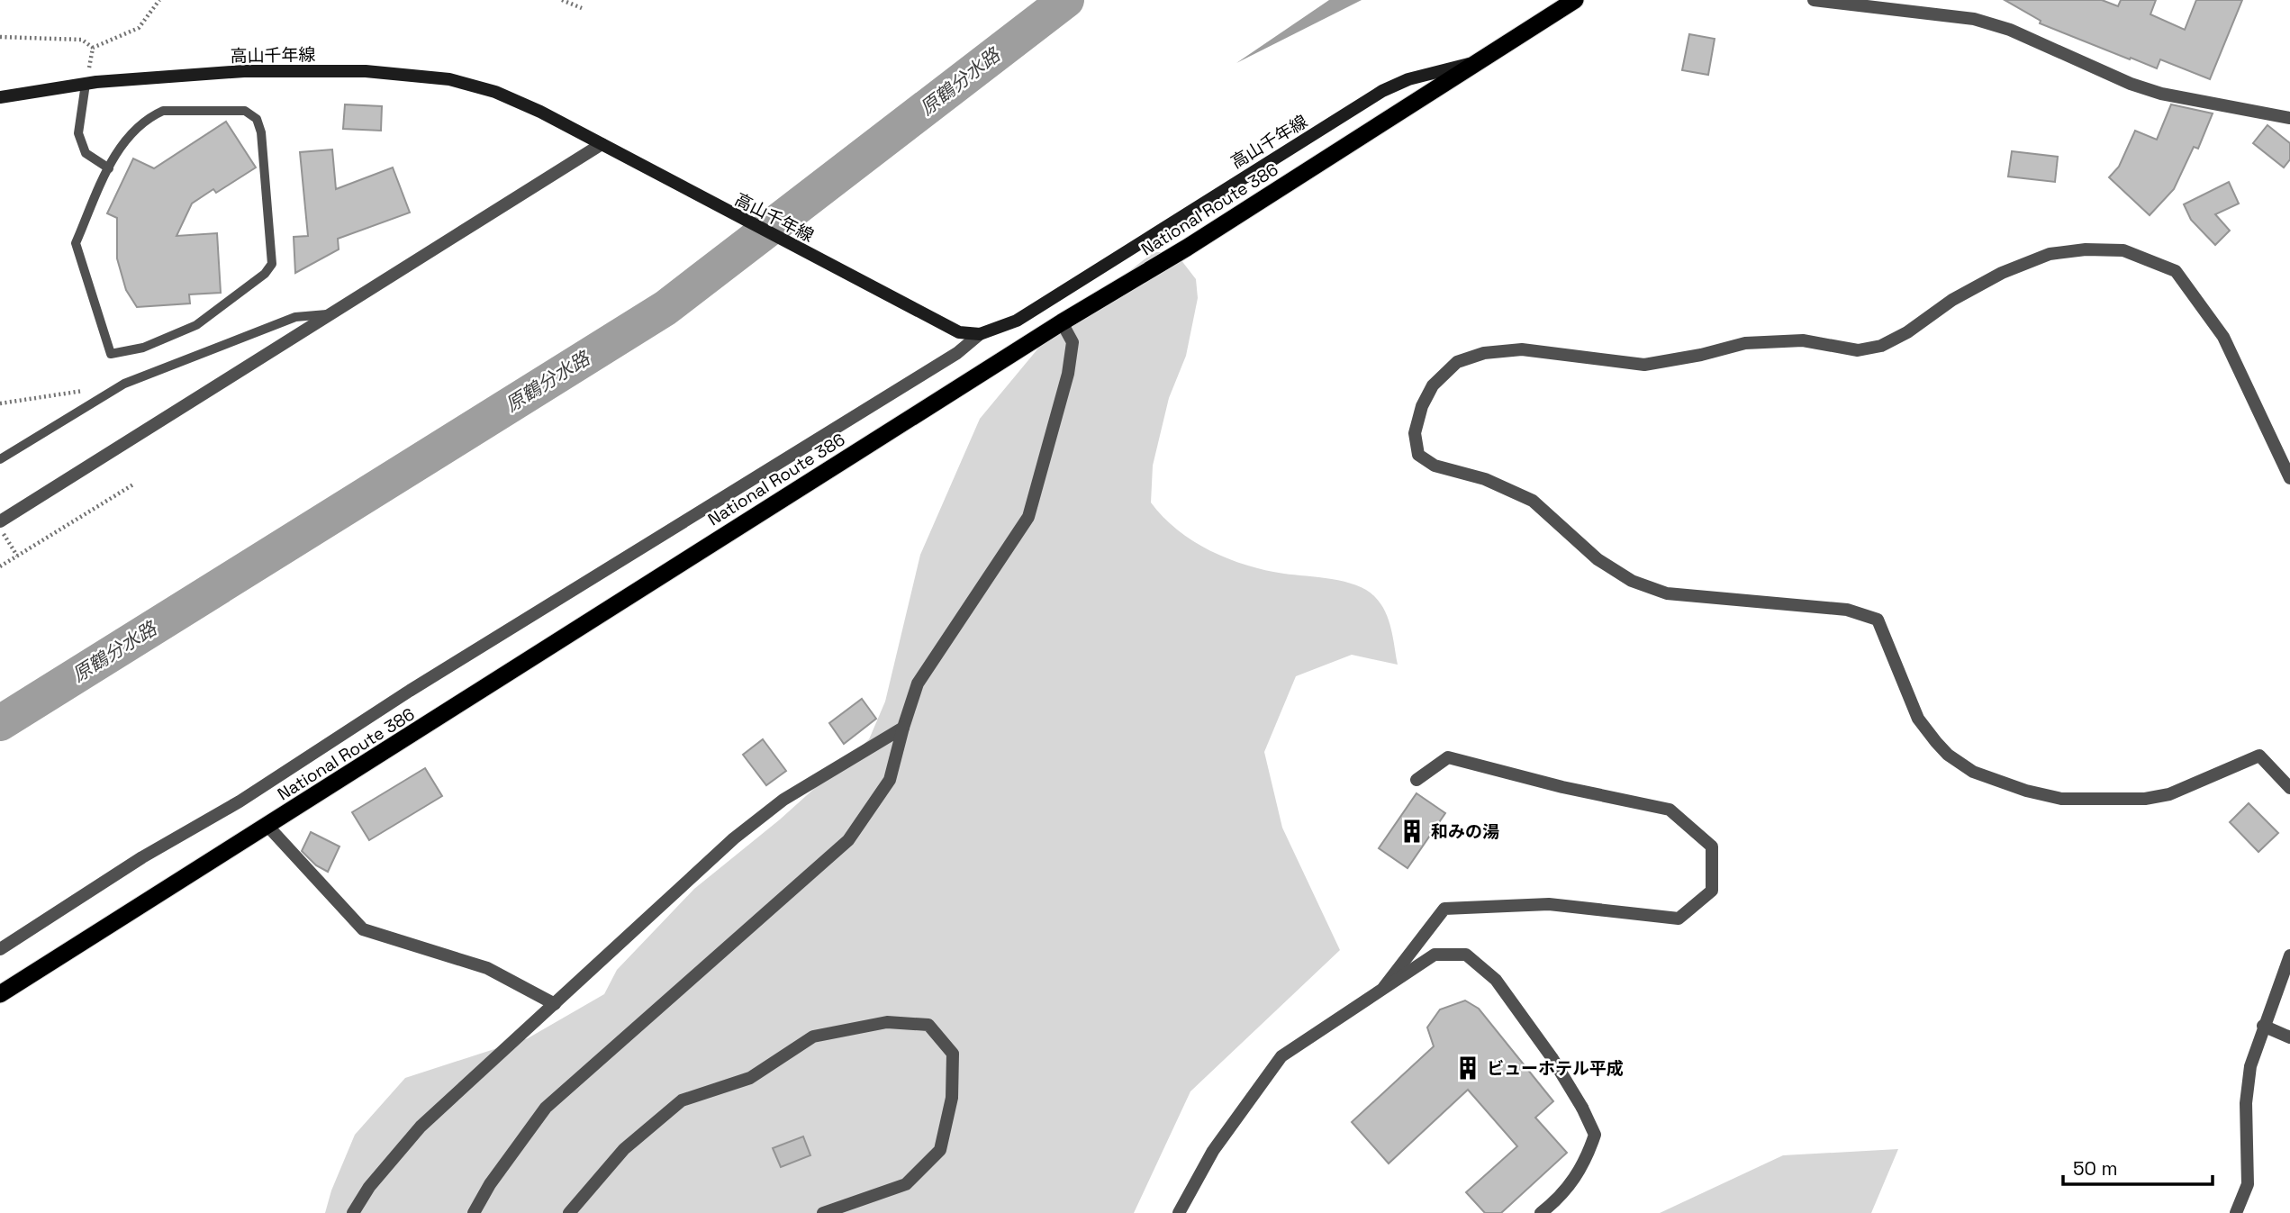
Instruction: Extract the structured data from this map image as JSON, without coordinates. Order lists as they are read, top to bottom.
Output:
{
  "streets": {
    "highway": ["National Route 386"],
    "main road": ["高山千年線"]
  },
  "crossings": [
    ["高山千年線", "National Route 386"]
  ],
  "water": ["原鶴分水路"],
  "places": {
    "building": ["和みの湯", "ビューホテル平成"]
  },
  "scale_bar": "50 m"
}
